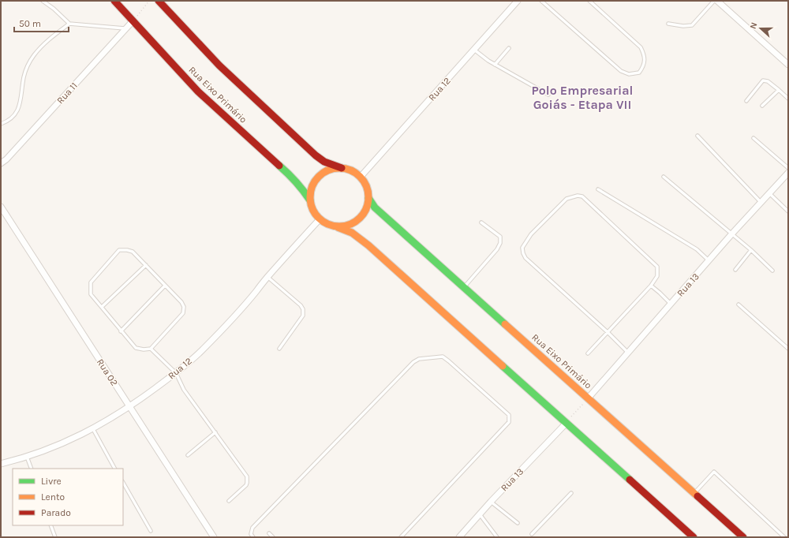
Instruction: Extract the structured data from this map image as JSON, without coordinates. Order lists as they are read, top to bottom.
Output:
{
  "streets": {
    "street": [
      "Rua 12",
      "Rua 11",
      "Rua Eixo Primário",
      "Rua 13",
      "Rua 02"
    ]
  },
  "crossings": [
    ["Rua 12", "Rua Eixo Primário"],
    ["Rua 12", "Rua 02"],
    ["Rua 11", "Rua Eixo Primário"],
    ["Rua Eixo Primário", "Rua 13"]
  ],
  "districts": ["Polo Empresarial Goiás - Etapa VII"],
  "legend": ["Livre", "Lento", "Parado"],
  "scale_bar": "50 m",
  "north": "left"
}
